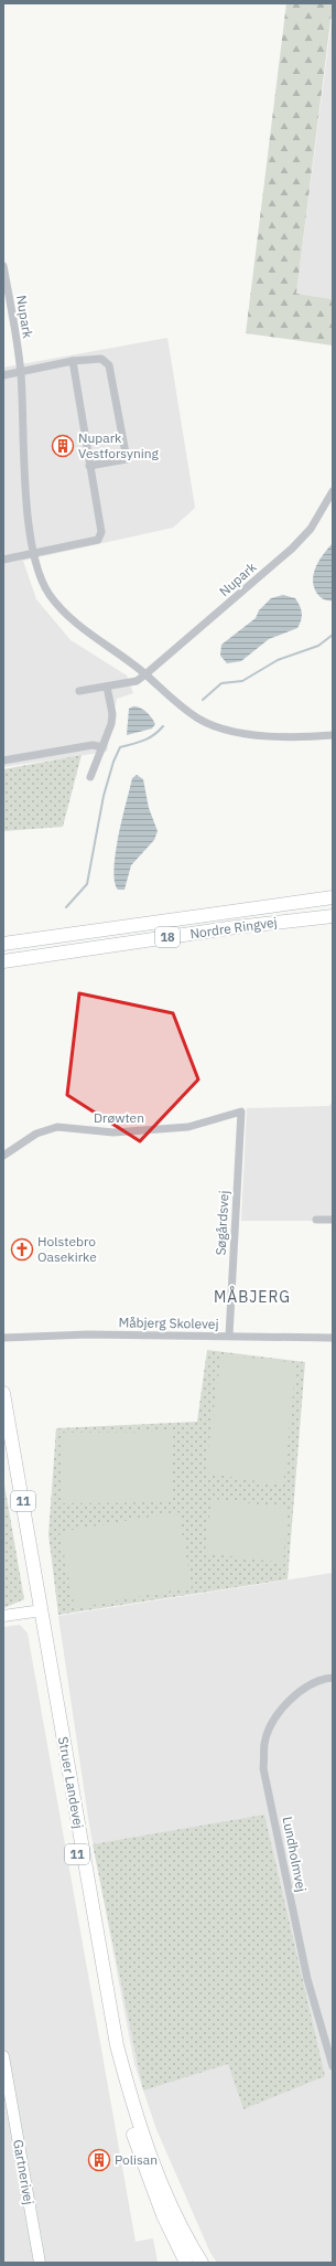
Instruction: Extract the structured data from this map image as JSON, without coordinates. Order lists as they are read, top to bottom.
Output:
{
  "streets": {
    "main road": [
      "Nordre Ringvej",
      "18",
      "11",
      "Struer Landevej"
    ],
    "street": [
      "Nupark",
      "Drøwten",
      "Søgårdsvej",
      "Måbjerg Skolevej",
      "Lundholmvej",
      "Gartnerivej"
    ]
  },
  "crossings": [
    ["Drøwten", "Søgårdsvej"],
    ["Søgårdsvej", "Måbjerg Skolevej"]
  ],
  "districts": ["MÅBJERG"],
  "places": {
    "building": ["Nupark Vestforsyning", "Polisan"],
    "church": ["Holstebro Oasekirke"]
  }
}
